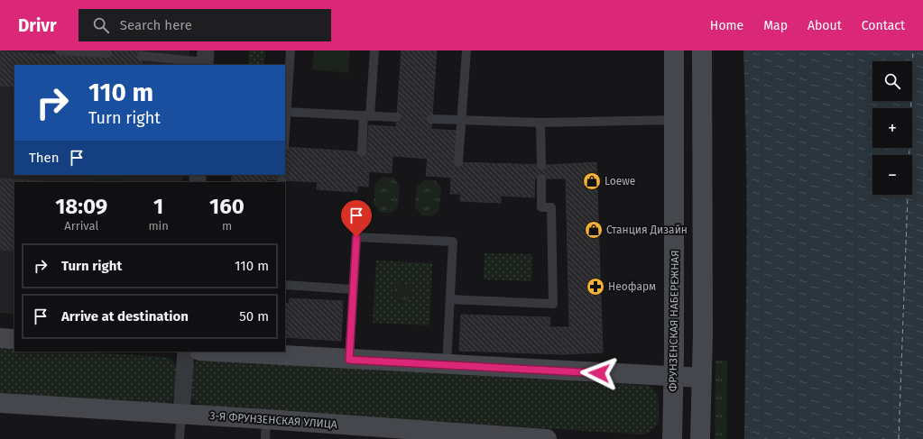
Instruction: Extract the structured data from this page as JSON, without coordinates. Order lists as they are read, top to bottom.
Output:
{
  "streets": {
    "street": ["ФРУНЗЕНСКАЯ НАБЕРЕЖНАЯ", "3-Я ФРУНЗЕНСКАЯ УЛИЦА"]
  },
  "places": {
    "shop": ["Loewe", "Станция Дизайн"],
    "pharmacy": ["Неофарм"]
  },
  "page": {
    "header": "Drivr",
    "search": "Search here",
    "nav": [
      "Home",
      "Map",
      "About",
      "Contact"
    ],
    "map_buttons": ["+", "−"],
    "turn": ["110 m", "Turn right"],
    "then": "Then",
    "eta": [
      "18:09",
      "Arrival",
      "1",
      "min",
      "160",
      "m"
    ],
    "list": [
      {
        "name": "Turn right",
        "value": "110 m"
      },
      {
        "name": "Arrive at destination",
        "value": "50 m"
      }
    ]
  }
}
